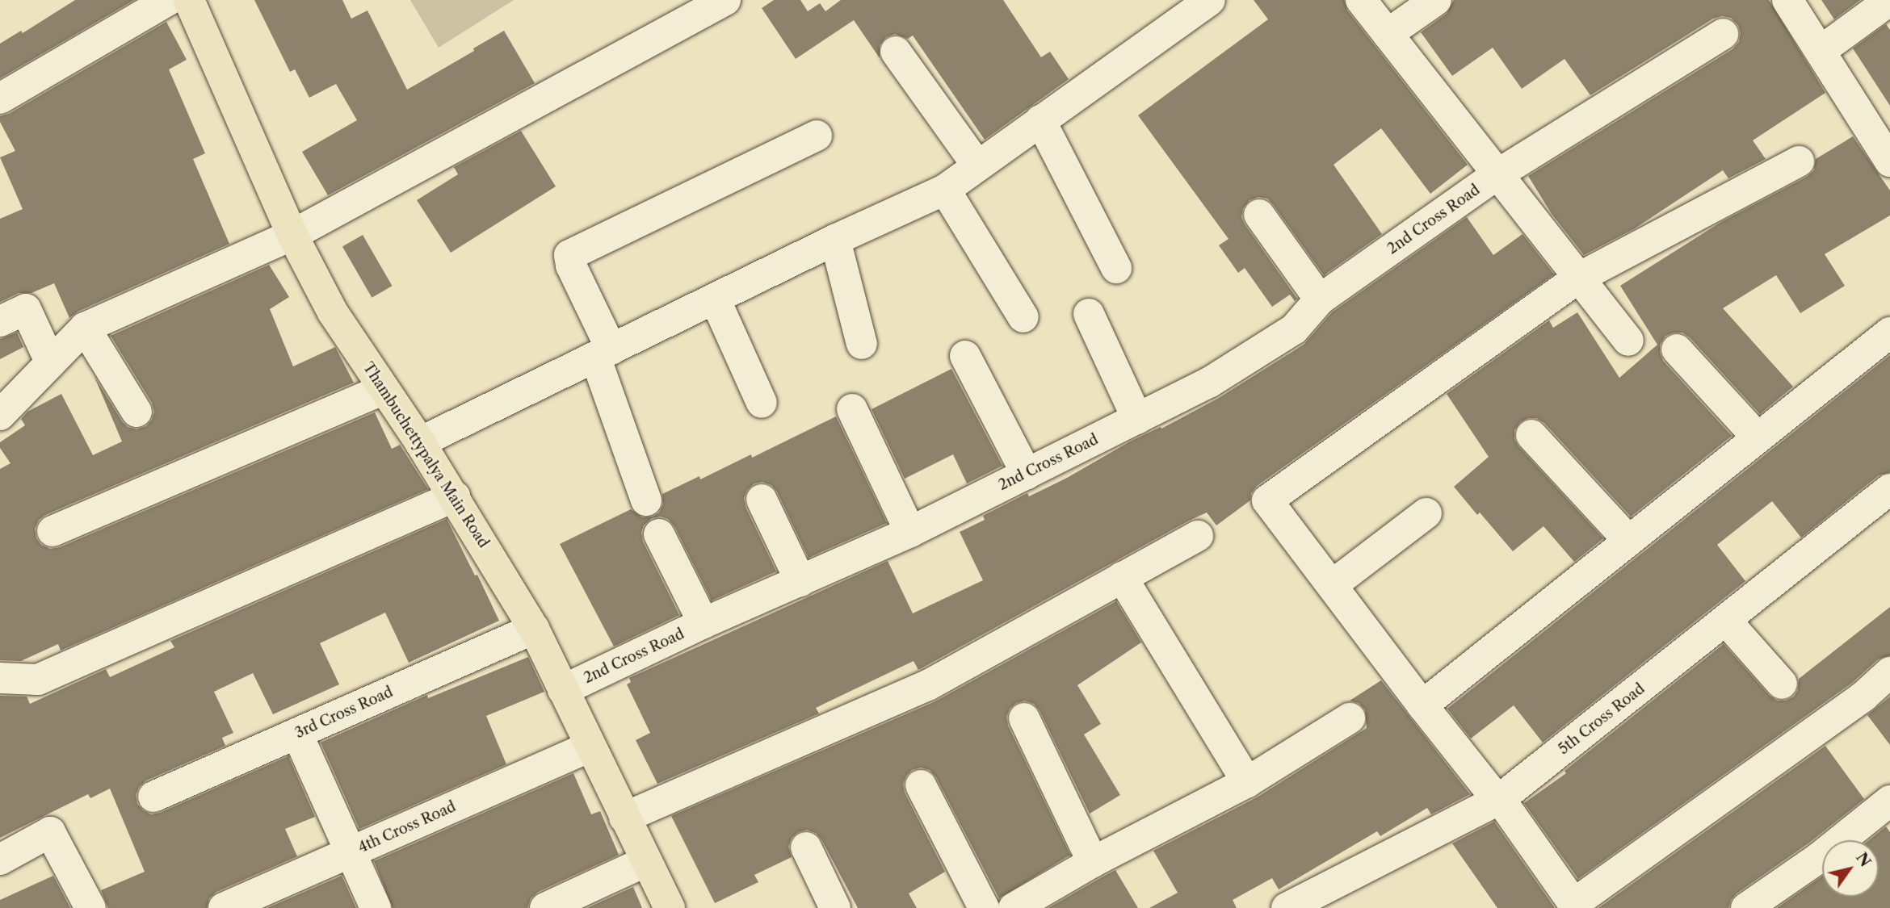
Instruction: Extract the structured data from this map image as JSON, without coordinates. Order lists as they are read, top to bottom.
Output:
{
  "streets": {
    "main road": ["Thambuchettypalya Main Road"],
    "street": [
      "2nd Cross Road",
      "3rd Cross Road",
      "5th Cross Road",
      "4th Cross Road"
    ]
  },
  "crossings": [
    ["2nd Cross Road", "Thambuchettypalya Main Road"],
    ["Thambuchettypalya Main Road", "3rd Cross Road"],
    ["Thambuchettypalya Main Road", "4th Cross Road"]
  ],
  "north": "top right"
}
